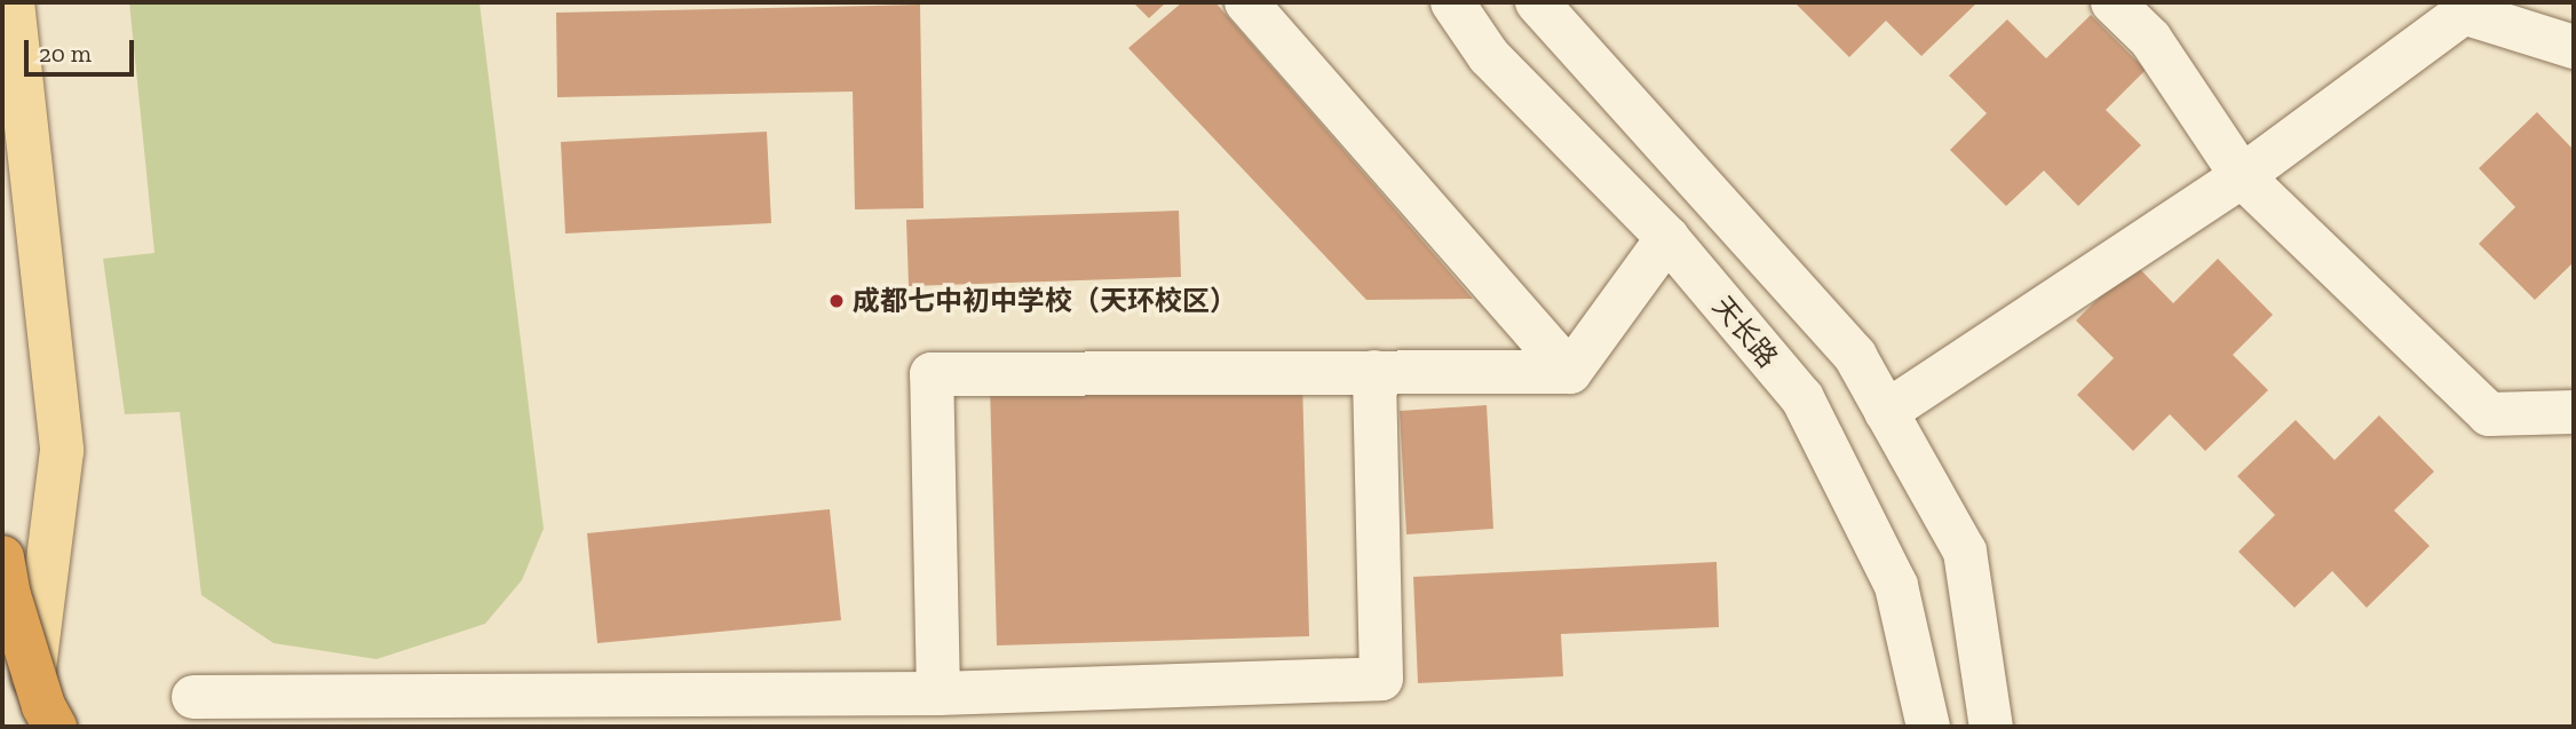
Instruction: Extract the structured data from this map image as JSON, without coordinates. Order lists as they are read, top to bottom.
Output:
{
  "streets": {
    "street": ["天长路"]
  },
  "places": ["成都七中初中学校（天环校区）"],
  "scale_bar": "20 m"
}
